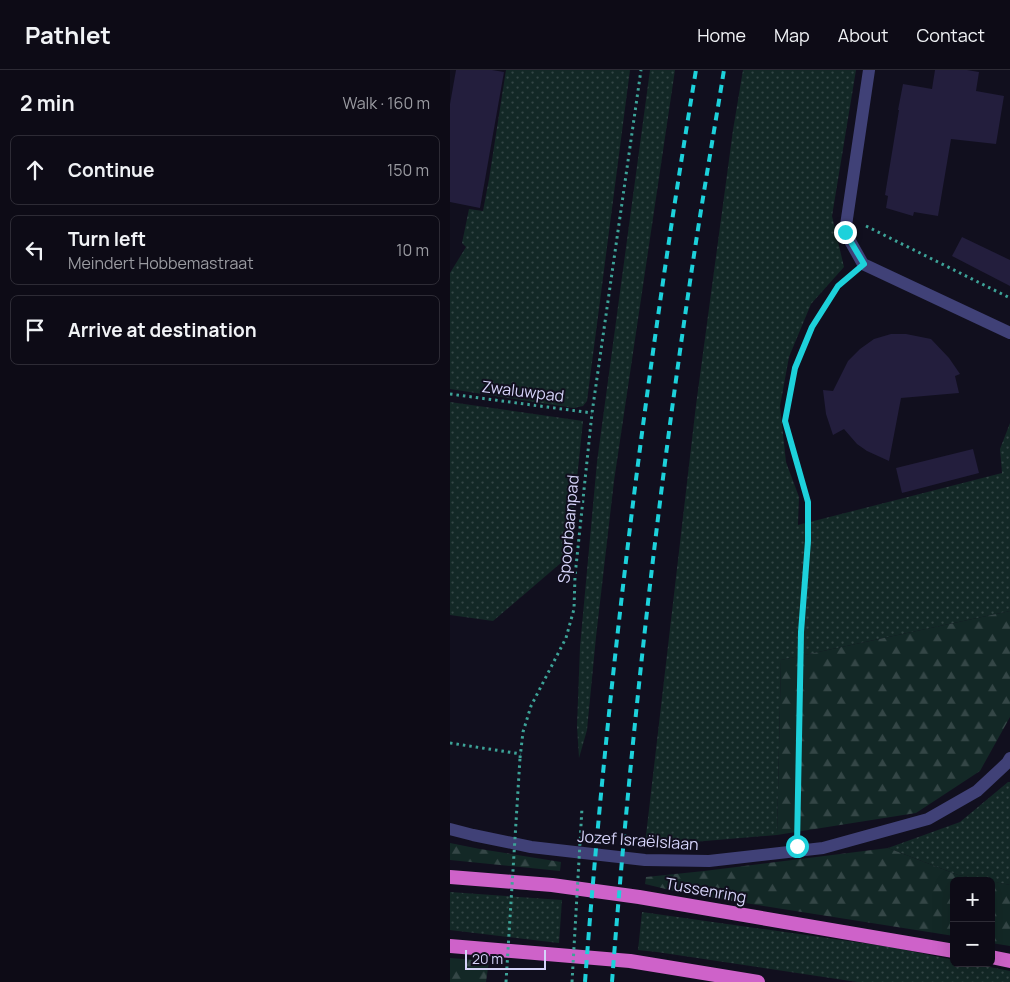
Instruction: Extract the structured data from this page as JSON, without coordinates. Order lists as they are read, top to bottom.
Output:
{
  "streets": {
    "highway": ["Tussenring"],
    "street": ["Jozef Israëlslaan"],
    "path": ["Zwaluwpad", "Spoorbaanpad"]
  },
  "crossings": [
    ["Zwaluwpad", "Spoorbaanpad"]
  ],
  "scale_bar": "20 m",
  "page": {
    "header": "Pathlet",
    "nav": [
      "Home",
      "Map",
      "About",
      "Contact"
    ],
    "heading": ["2 min", "Walk · 160 m"],
    "list": [
      ["Continue", "150 m"],
      ["Turn left", "Meindert Hobbemastraat", "10 m"],
      "Arrive at destination"
    ],
    "map_buttons": ["+", "−"],
    "scale": "20 m"
  }
}
